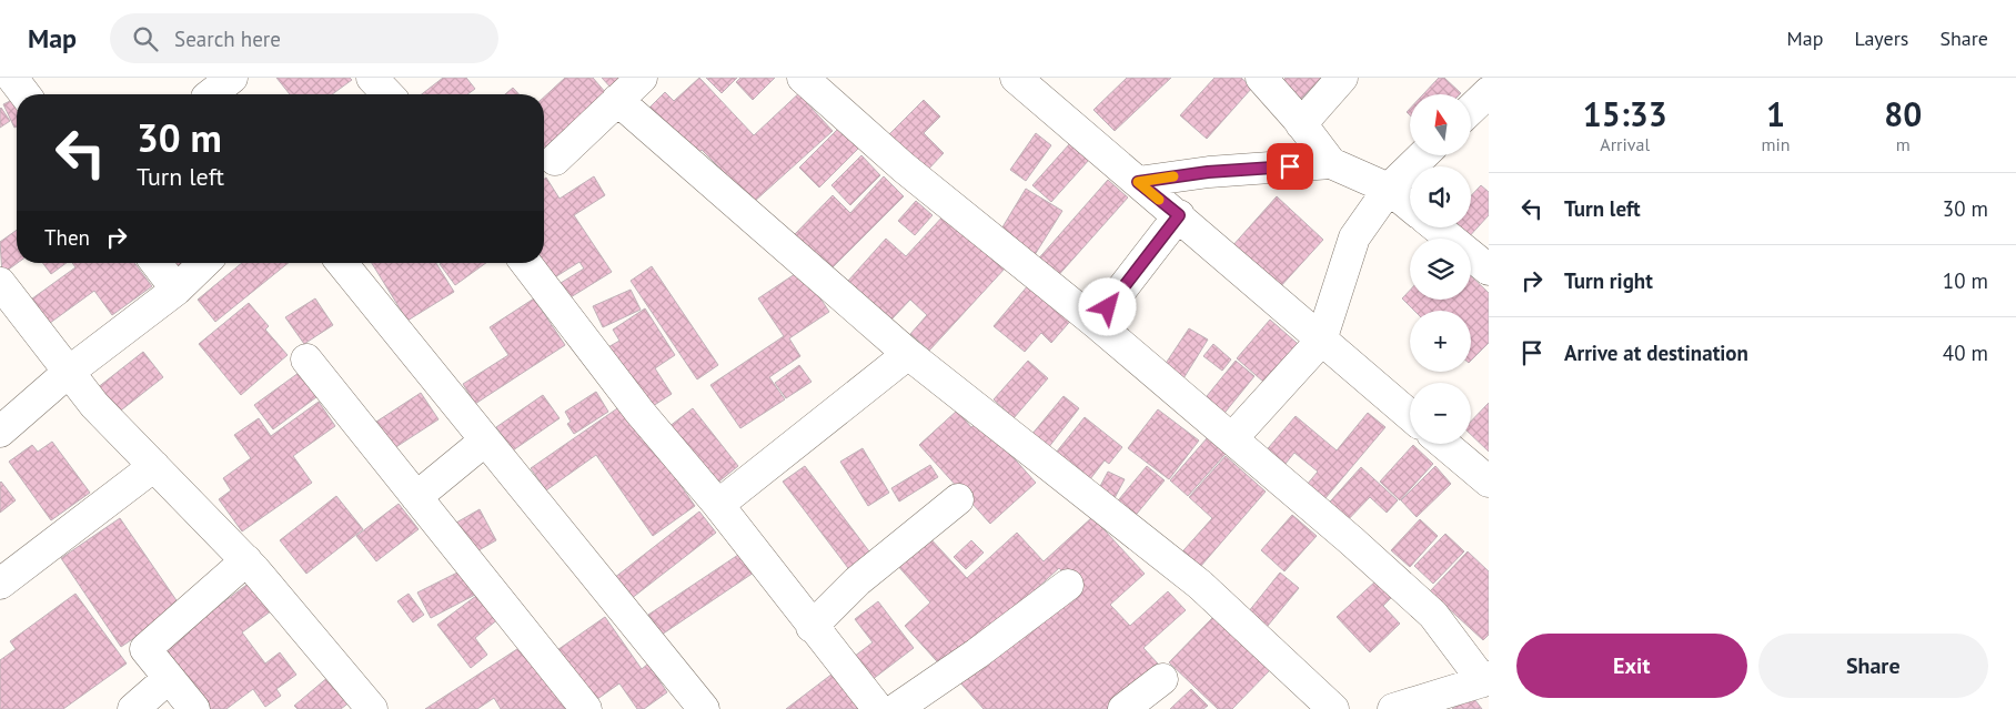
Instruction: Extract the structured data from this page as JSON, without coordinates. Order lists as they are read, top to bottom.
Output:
{
  "north": "top",
  "page": {
    "header": "Map",
    "search": "Search here",
    "nav": ["Map", "Layers", "Share"],
    "eta": [
      "15:33",
      "Arrival",
      "1",
      "min",
      "80",
      "m"
    ],
    "map_buttons": ["+", "−"],
    "turn": ["30 m", "Turn left"],
    "list": [
      {
        "name": "Turn left",
        "value": "30 m"
      },
      {
        "name": "Turn right",
        "value": "10 m"
      },
      {
        "name": "Arrive at destination",
        "value": "40 m"
      }
    ],
    "then": "Then",
    "buttons": ["Exit", "Share"]
  }
}
